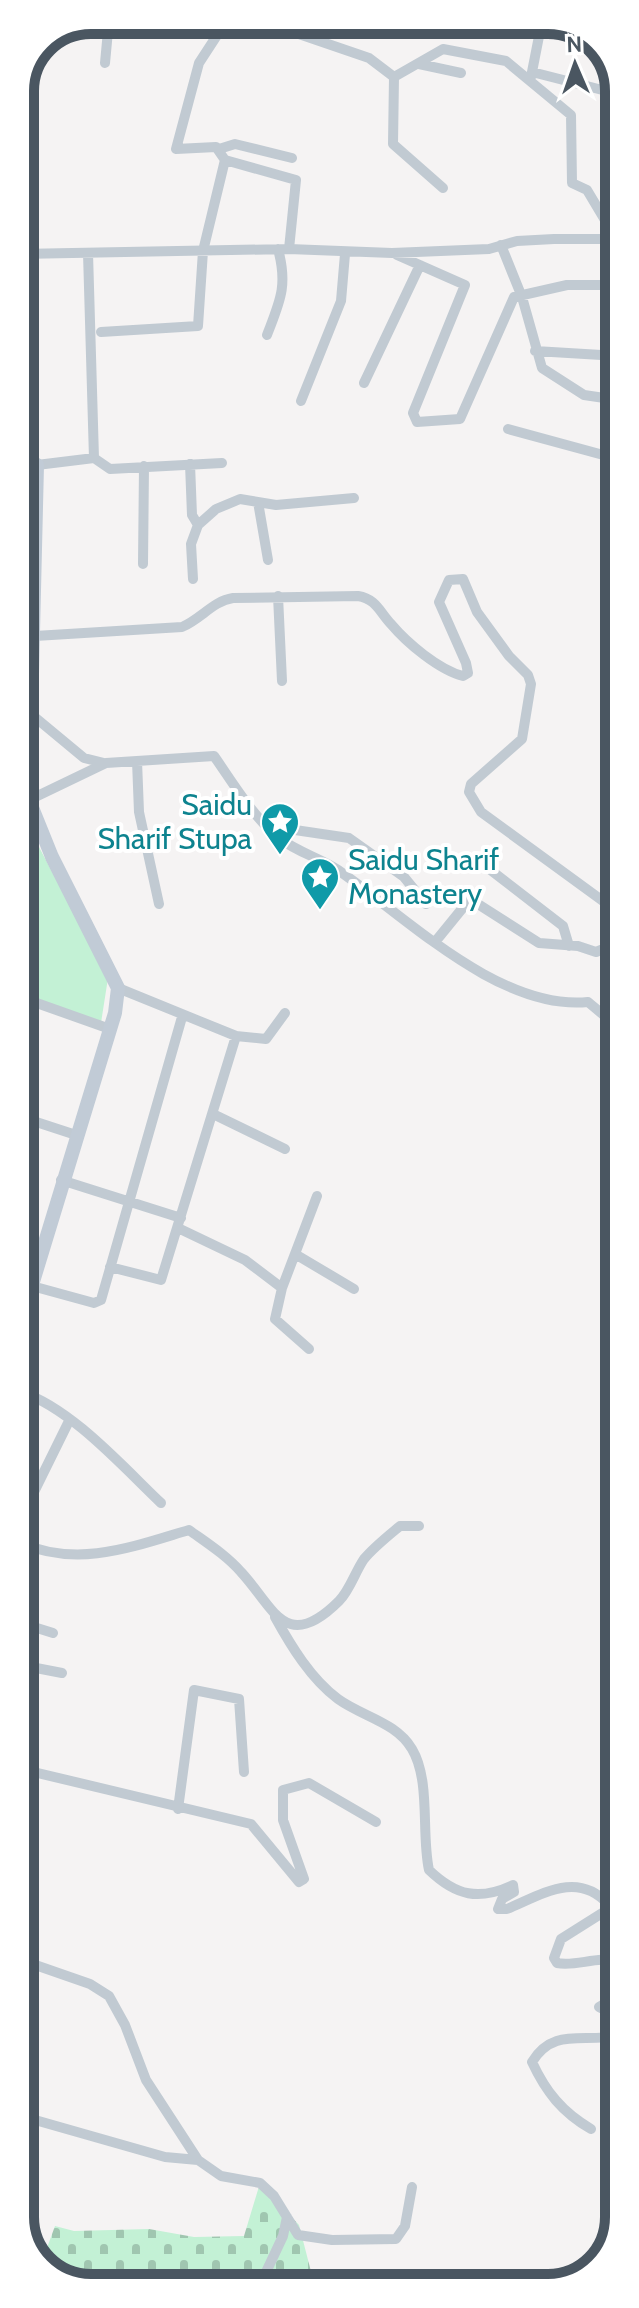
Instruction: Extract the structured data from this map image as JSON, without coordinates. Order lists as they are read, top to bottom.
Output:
{
  "places": {
    "place": ["Saidu Sharif Stupa", "Saidu Sharif Monastery"]
  },
  "north": "top"
}
